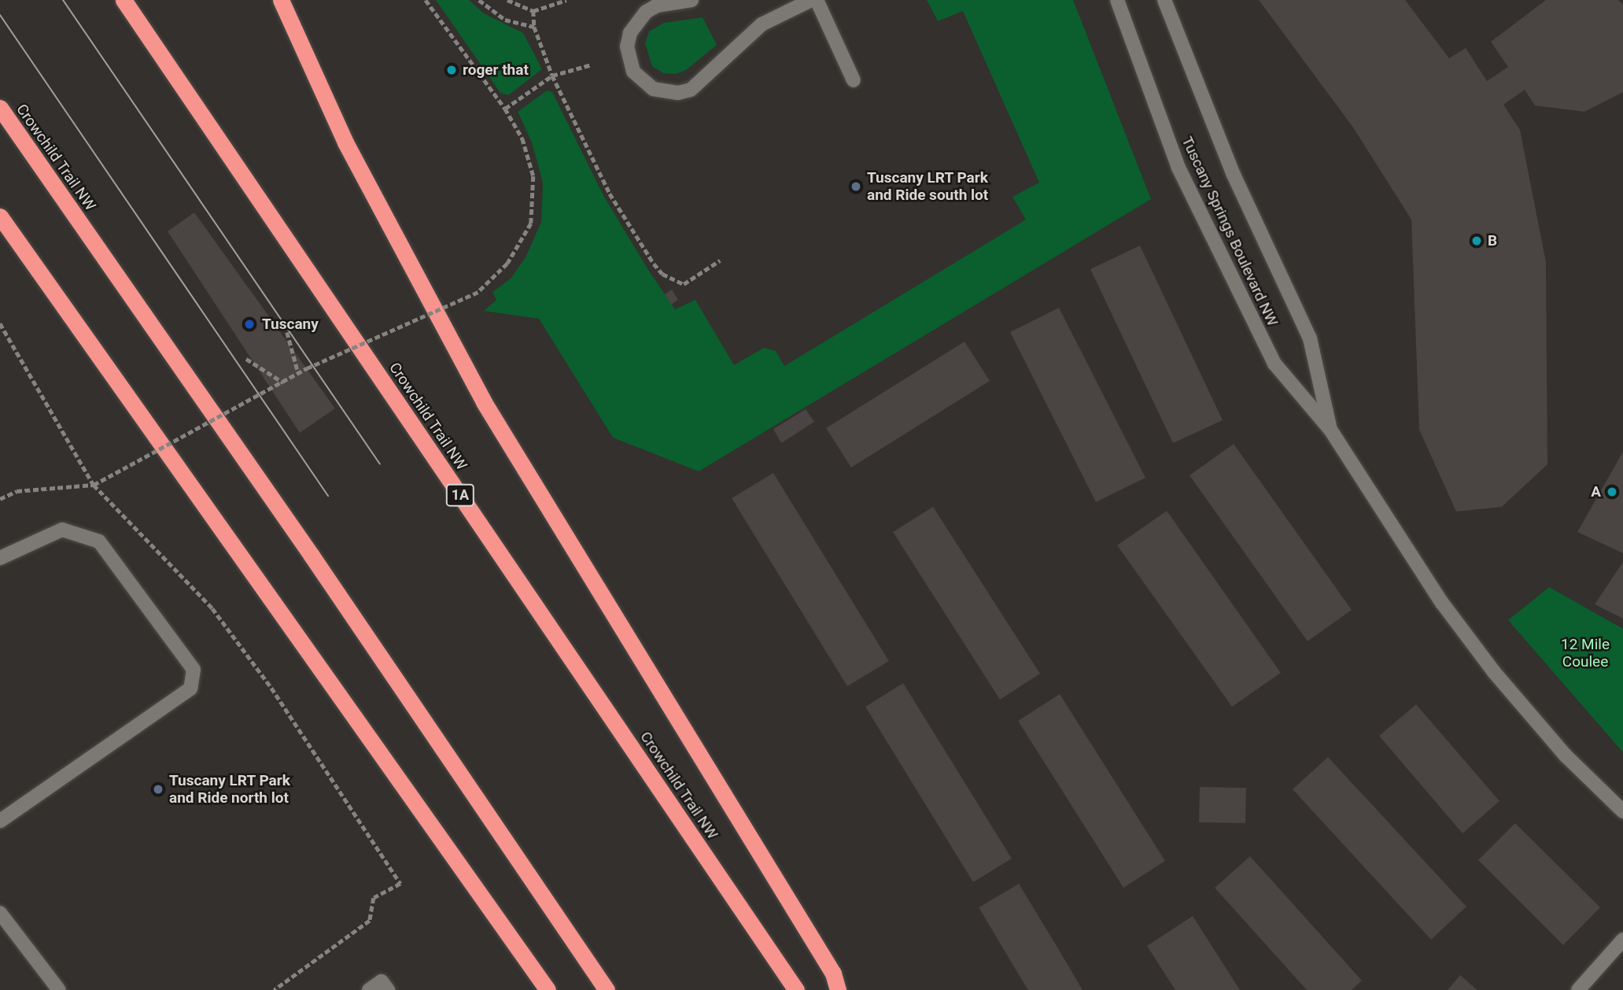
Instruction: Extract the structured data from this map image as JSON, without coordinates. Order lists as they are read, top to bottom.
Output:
{
  "streets": {
    "highway": ["Crowchild Trail NW", "1A"],
    "street": ["Tuscany Springs Boulevard NW"]
  },
  "parks": ["12 Mile Coulee"],
  "places": [
    "roger that",
    "Tuscany LRT Park and Ride south lot",
    "B",
    "Tuscany",
    "A",
    "Tuscany LRT Park and Ride north lot"
  ]
}
